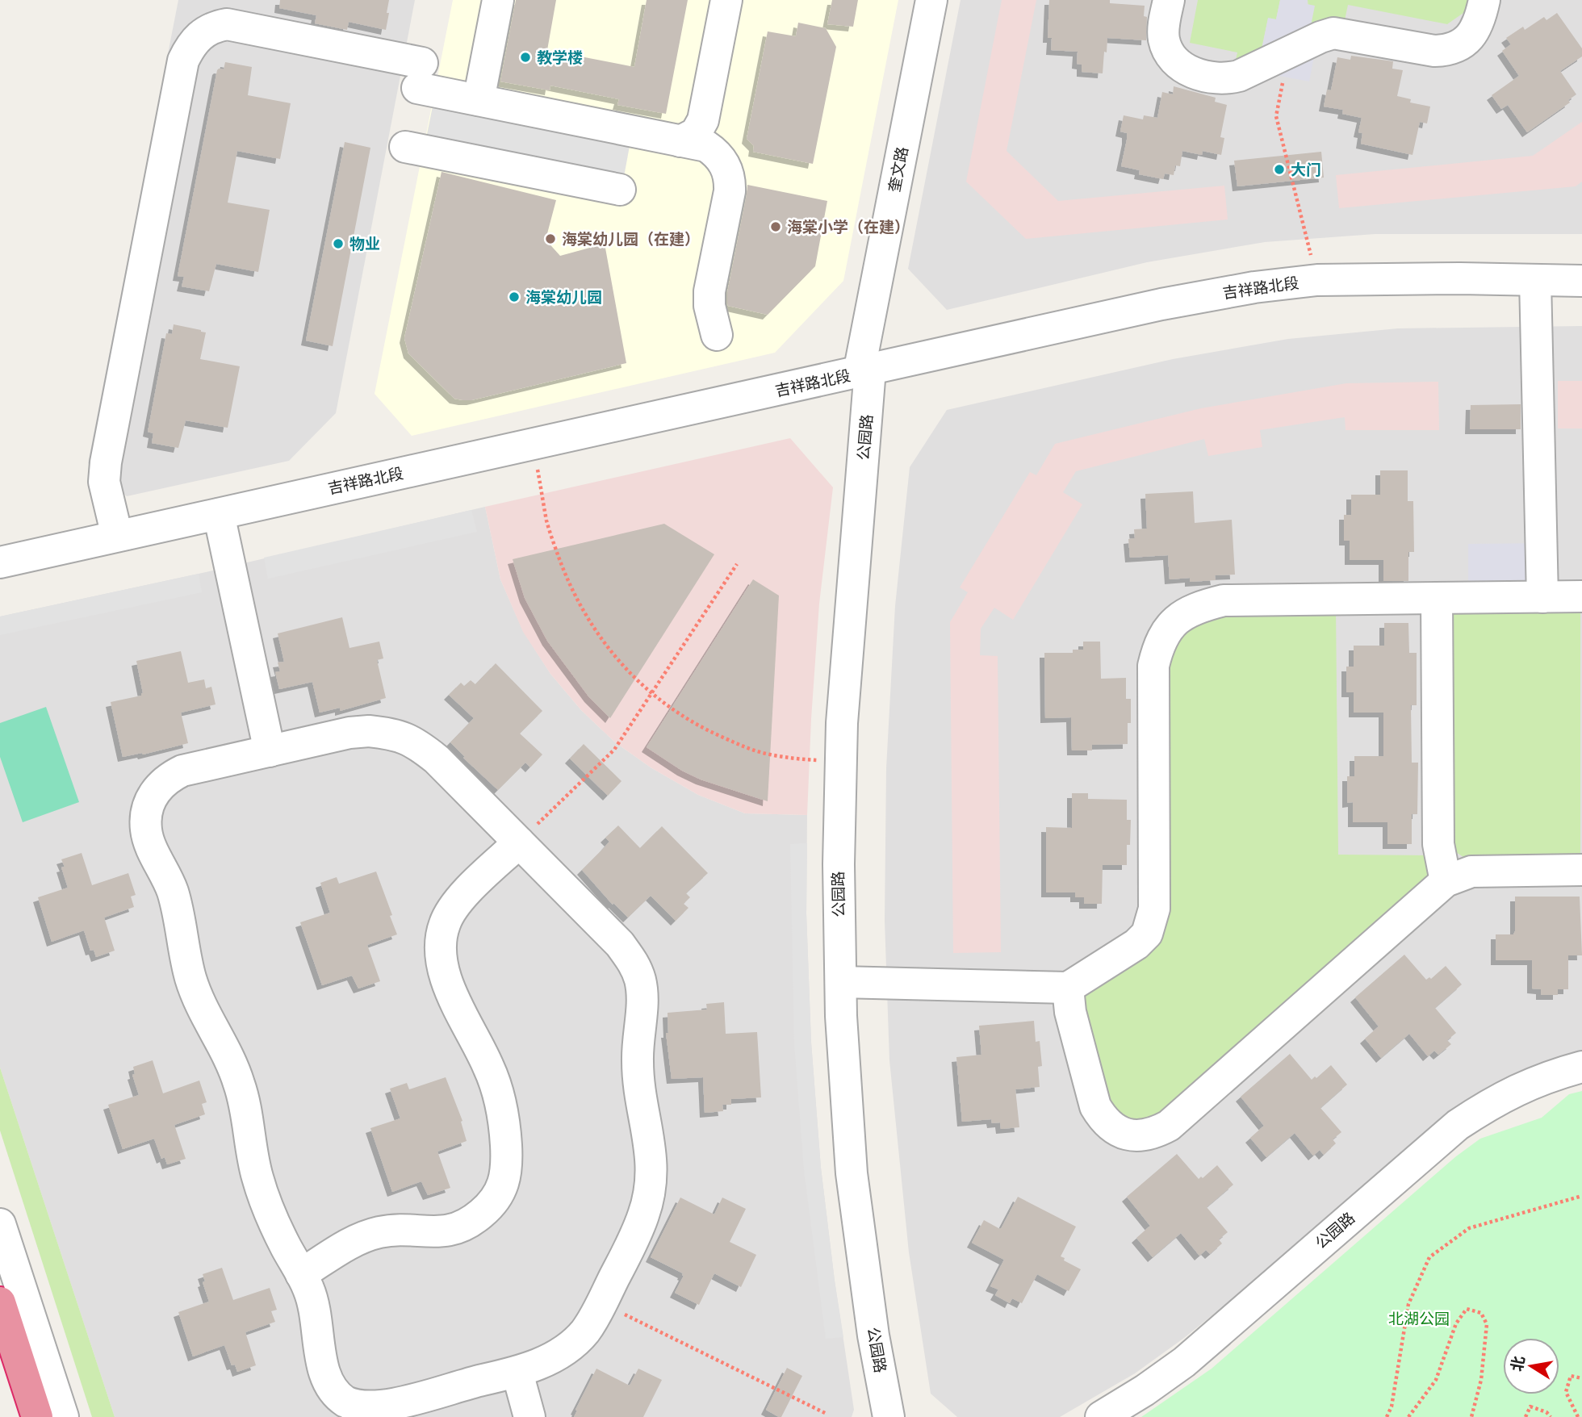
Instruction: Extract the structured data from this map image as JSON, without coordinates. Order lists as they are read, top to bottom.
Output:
{
  "streets": {
    "street": ["奎文路", "吉祥路北段", "公园路"]
  },
  "crossings": [
    ["奎文路", "吉祥路北段"],
    ["奎文路", "公园路"],
    ["吉祥路北段", "公园路"]
  ],
  "parks": ["北湖公园"],
  "places": [
    "教学楼",
    "大门",
    "海棠小学（在建）",
    "海棠幼儿园（在建）",
    "物业",
    "海棠幼儿园"
  ],
  "north": "left"
}
